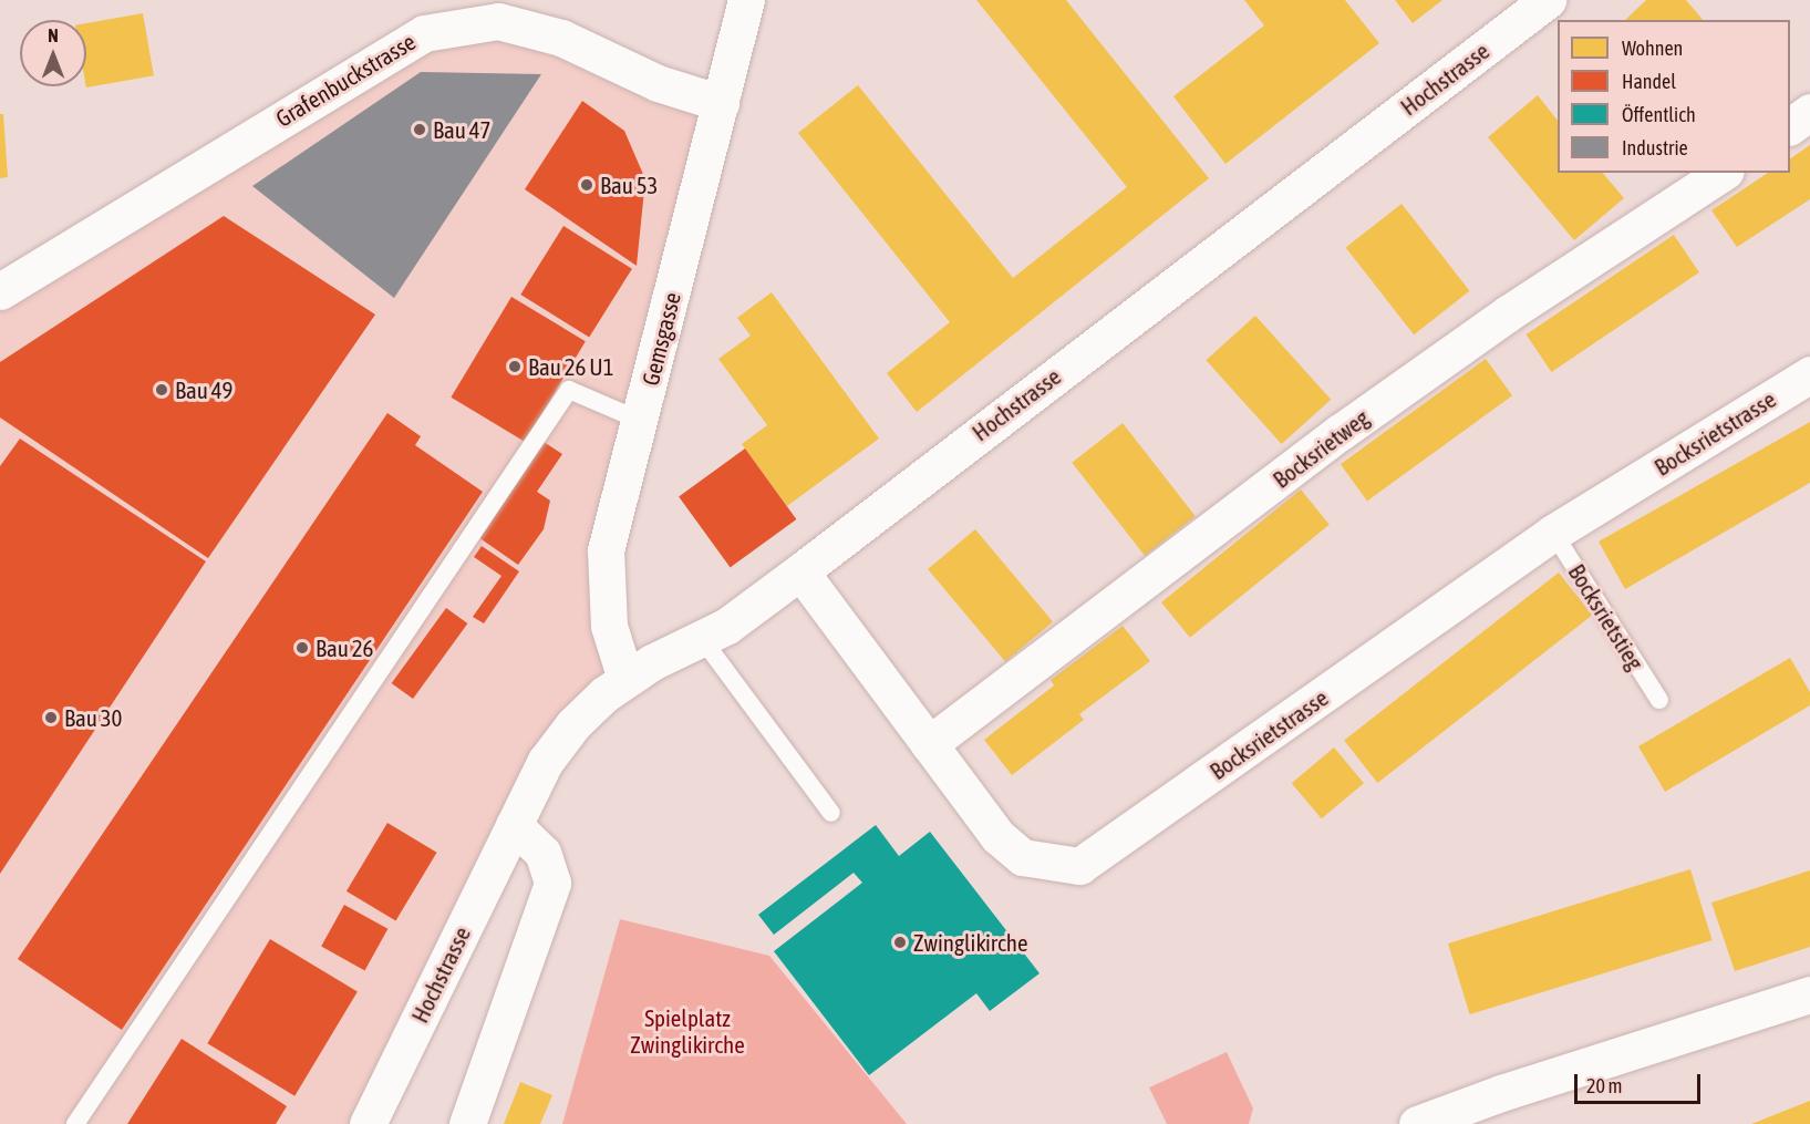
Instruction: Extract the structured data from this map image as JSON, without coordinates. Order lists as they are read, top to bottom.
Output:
{
  "streets": {
    "street": [
      "Hochstrasse",
      "Grafenbuckstrasse",
      "Gemsgasse",
      "Bocksrietstrasse",
      "Bocksrietweg"
    ],
    "lane": ["Bocksrietstieg"]
  },
  "crossings": [
    ["Hochstrasse", "Gemsgasse"],
    ["Hochstrasse", "Bocksrietstrasse"],
    ["Grafenbuckstrasse", "Gemsgasse"],
    ["Bocksrietstrasse", "Bocksrietweg"],
    ["Bocksrietstrasse", "Bocksrietstieg"]
  ],
  "parks": ["Spielplatz Zwinglikirche"],
  "places": [
    "Bau 47",
    "Bau 53",
    "Bau 26 U1",
    "Bau 49",
    "Bau 26",
    "Bau 30",
    "Zwinglikirche"
  ],
  "legend": [
    "Wohnen",
    "Handel",
    "Öffentlich",
    "Industrie"
  ],
  "scale_bar": "20 m",
  "north": "top"
}
